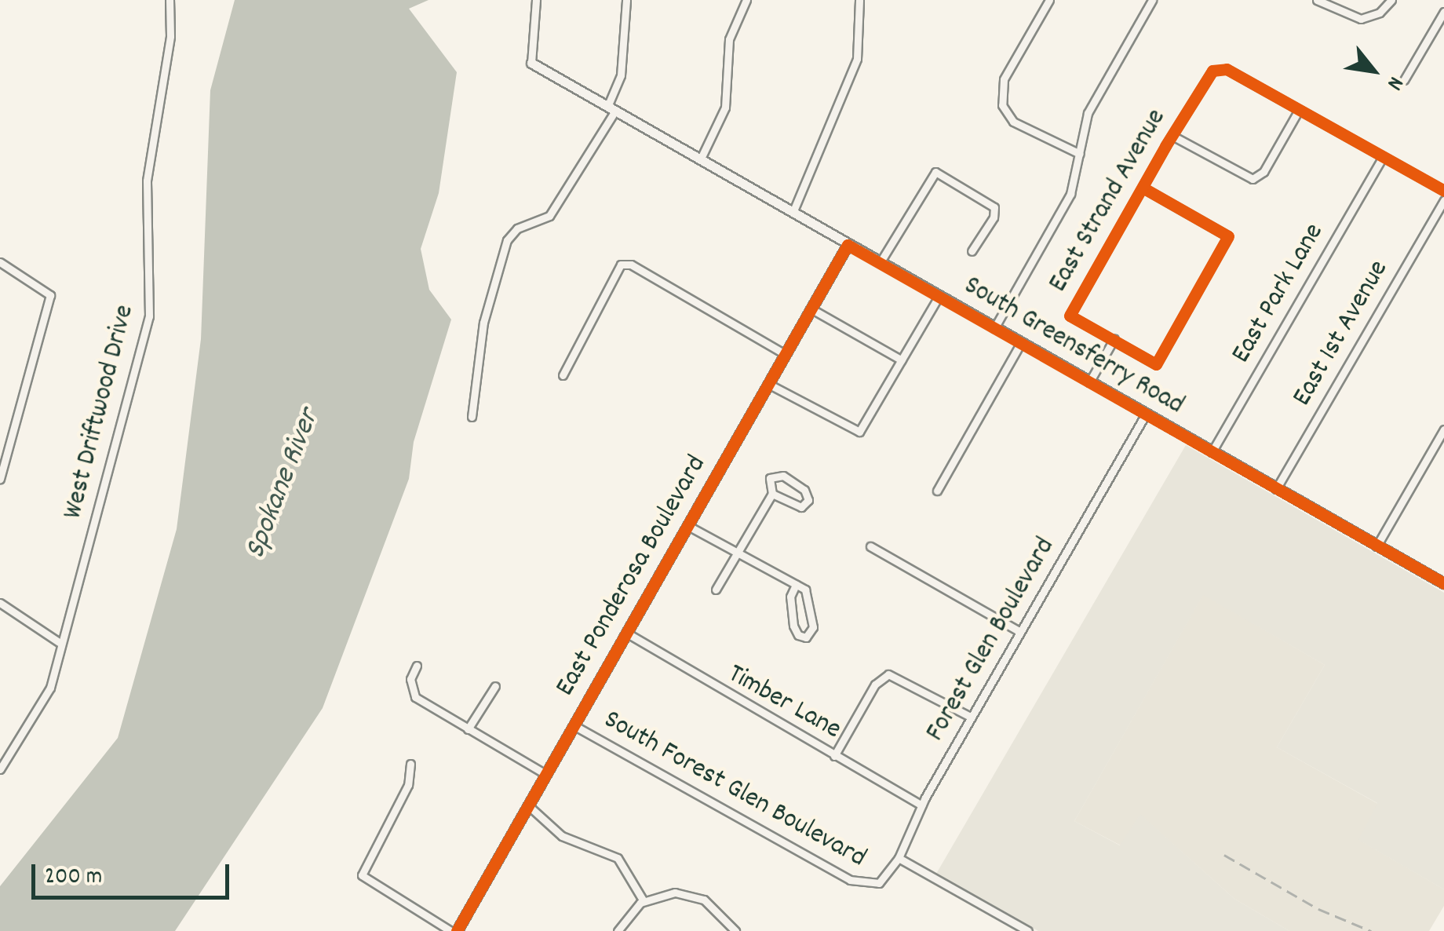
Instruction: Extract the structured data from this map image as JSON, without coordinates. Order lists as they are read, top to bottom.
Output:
{
  "streets": {
    "street": [
      "East Strand Avenue",
      "East Park Lane",
      "East 1st Avenue",
      "South Greensferry Road",
      "West Driftwood Drive",
      "East Ponderosa Boulevard",
      "Forest Glen Boulevard",
      "Timber Lane",
      "South Forest Glen Boulevard"
    ]
  },
  "crossings": [
    ["East Park Lane", "South Greensferry Road"],
    ["East 1st Avenue", "South Greensferry Road"],
    ["South Greensferry Road", "East Ponderosa Boulevard"],
    ["South Greensferry Road", "Forest Glen Boulevard"],
    ["East Ponderosa Boulevard", "Timber Lane"],
    ["East Ponderosa Boulevard", "South Forest Glen Boulevard"],
    ["Forest Glen Boulevard", "Timber Lane"],
    ["Forest Glen Boulevard", "South Forest Glen Boulevard"]
  ],
  "water": ["Spokane River"],
  "scale_bar": "200 m",
  "north": "bottom right"
}
